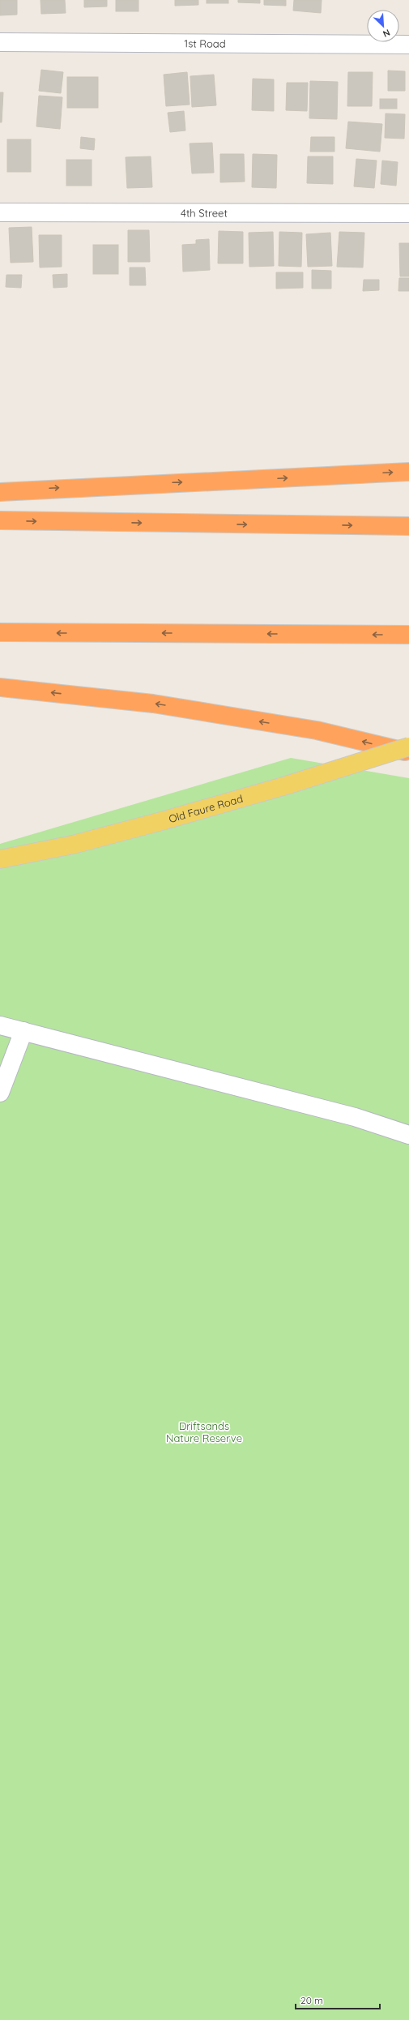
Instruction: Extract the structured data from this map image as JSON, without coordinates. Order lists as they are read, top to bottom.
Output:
{
  "streets": {
    "main road": ["Old Faure Road"],
    "street": ["1st Road", "4th Street"]
  },
  "parks": ["Driftsands Nature Reserve"],
  "scale_bar": "20 m",
  "north": "bottom right"
}
